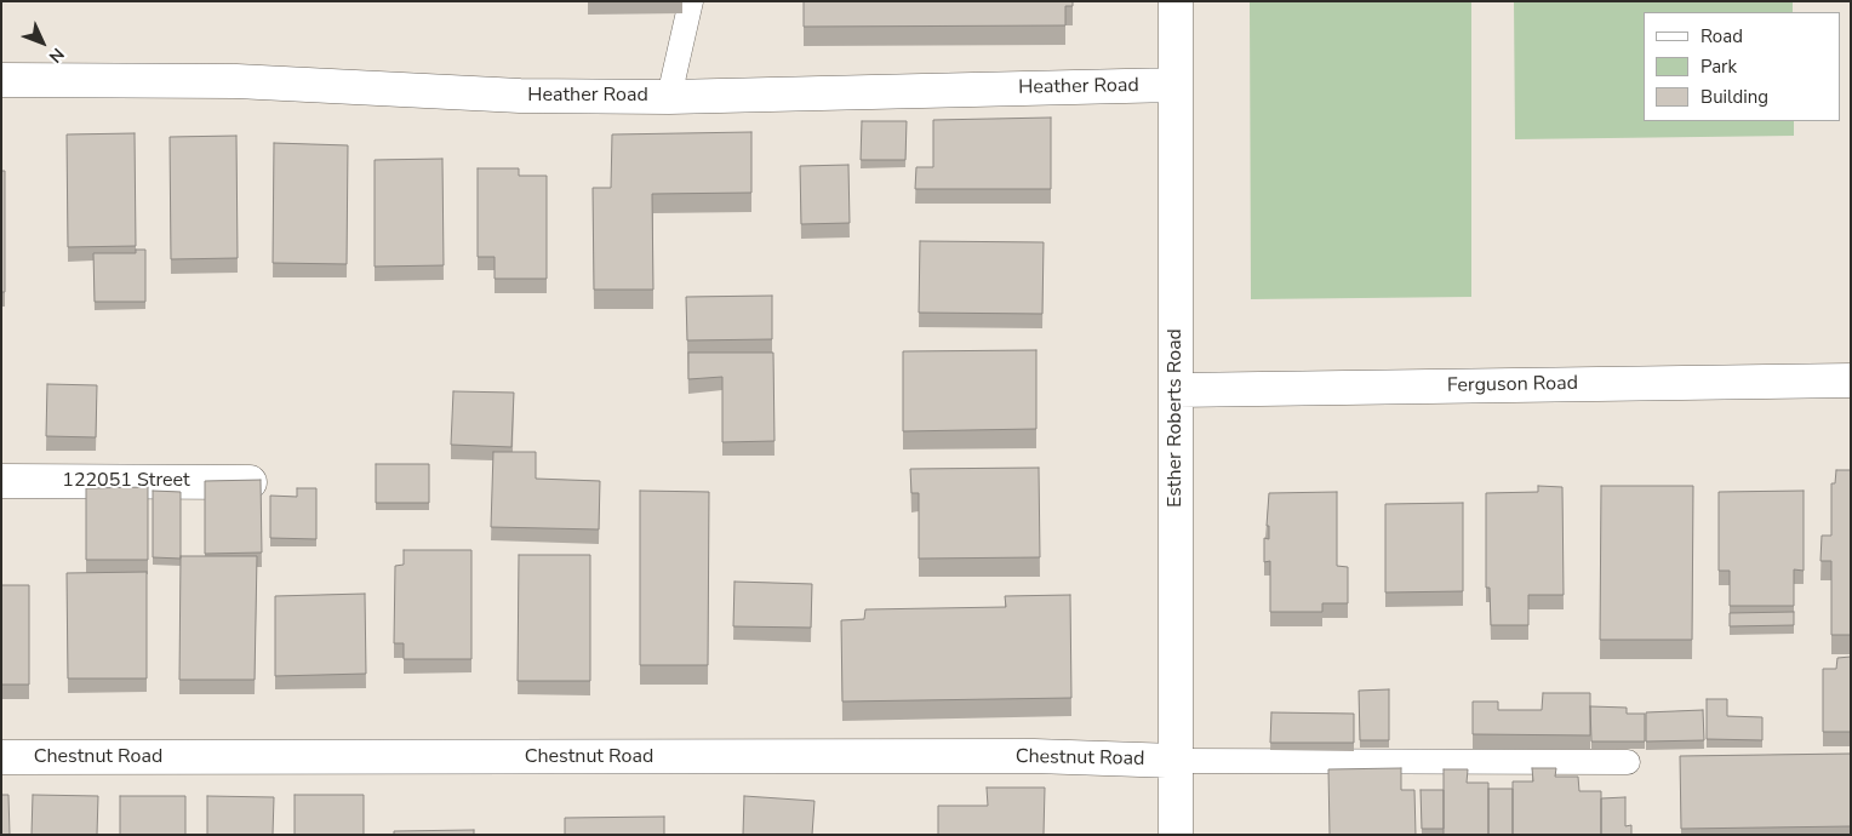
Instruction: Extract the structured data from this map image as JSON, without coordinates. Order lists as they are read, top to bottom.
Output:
{
  "streets": {
    "street": [
      "Heather Road",
      "Ferguson Road",
      "Esther Roberts Road",
      "122051 Street",
      "Chestnut Road"
    ]
  },
  "crossings": [
    ["Heather Road", "Esther Roberts Road"],
    ["Ferguson Road", "Esther Roberts Road"],
    ["Esther Roberts Road", "Chestnut Road"]
  ],
  "legend": ["Road", "Park", "Building"],
  "north": "bottom right"
}
